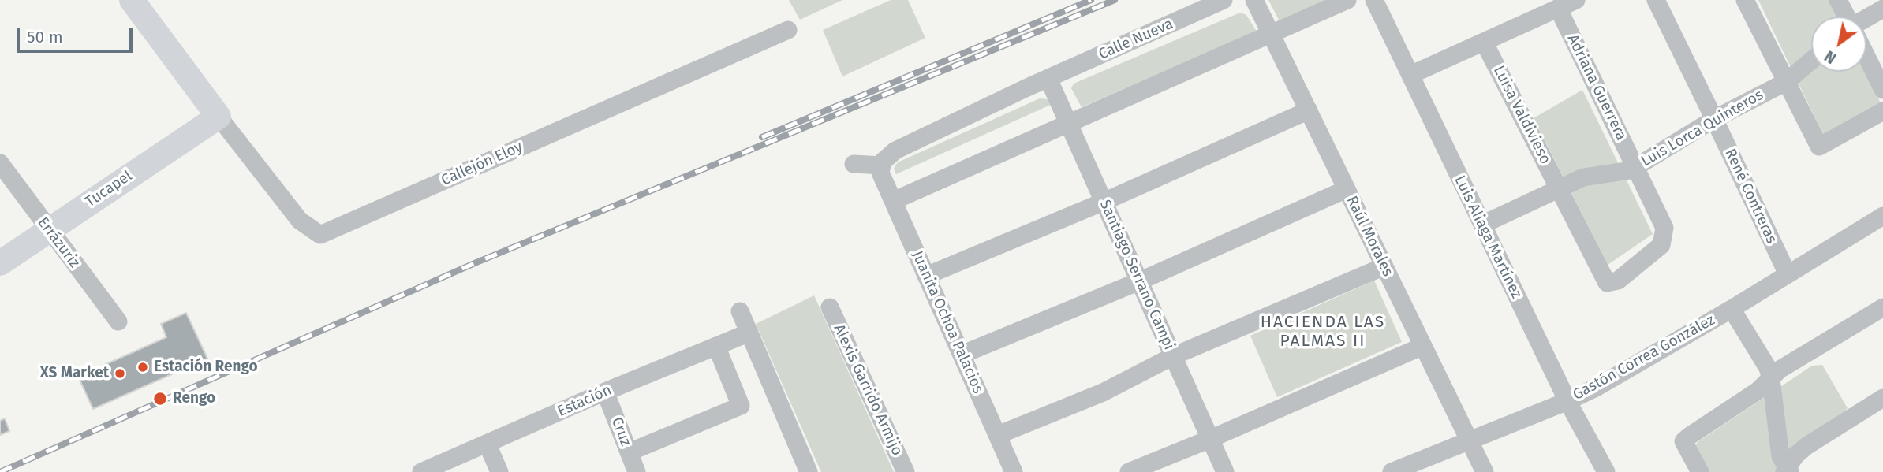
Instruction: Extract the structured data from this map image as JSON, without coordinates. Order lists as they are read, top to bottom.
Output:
{
  "streets": {
    "street": [
      "Calle Nueva",
      "Adriana Guerrera",
      "Luisa Valdivieso",
      "Luis Lorca Quinteros",
      "Callejón Eloy",
      "Tucapel",
      "René Contreras",
      "Raúl Morales",
      "Luis Aliaga Martínez",
      "Errázuriz",
      "Santiago Serrano Campi",
      "Juanita Ochoa Palacios",
      "Gastón Correa González",
      "Alexis Garrido Armijo",
      "Estación",
      "Cruz"
    ]
  },
  "crossings": [
    ["Calle Nueva", "Santiago Serrano Campi"],
    ["Calle Nueva", "Juanita Ochoa Palacios"],
    ["Adriana Guerrera", "Luisa Valdivieso"],
    ["Adriana Guerrera", "Luis Lorca Quinteros"],
    ["Luisa Valdivieso", "Luis Lorca Quinteros"],
    ["Luis Lorca Quinteros", "René Contreras"],
    ["Luis Lorca Quinteros", "Luis Aliaga Martínez"],
    ["Callejón Eloy", "Tucapel"],
    ["Tucapel", "Errázuriz"],
    ["René Contreras", "Gastón Correa González"],
    ["Raúl Morales", "Gastón Correa González"],
    ["Luis Aliaga Martínez", "Gastón Correa González"],
    ["Estación", "Cruz"]
  ],
  "districts": ["HACIENDA LAS PALMAS II"],
  "places": ["Estación Rengo", "XS Market", "Rengo"],
  "scale_bar": "50 m",
  "north": "bottom left"
}
